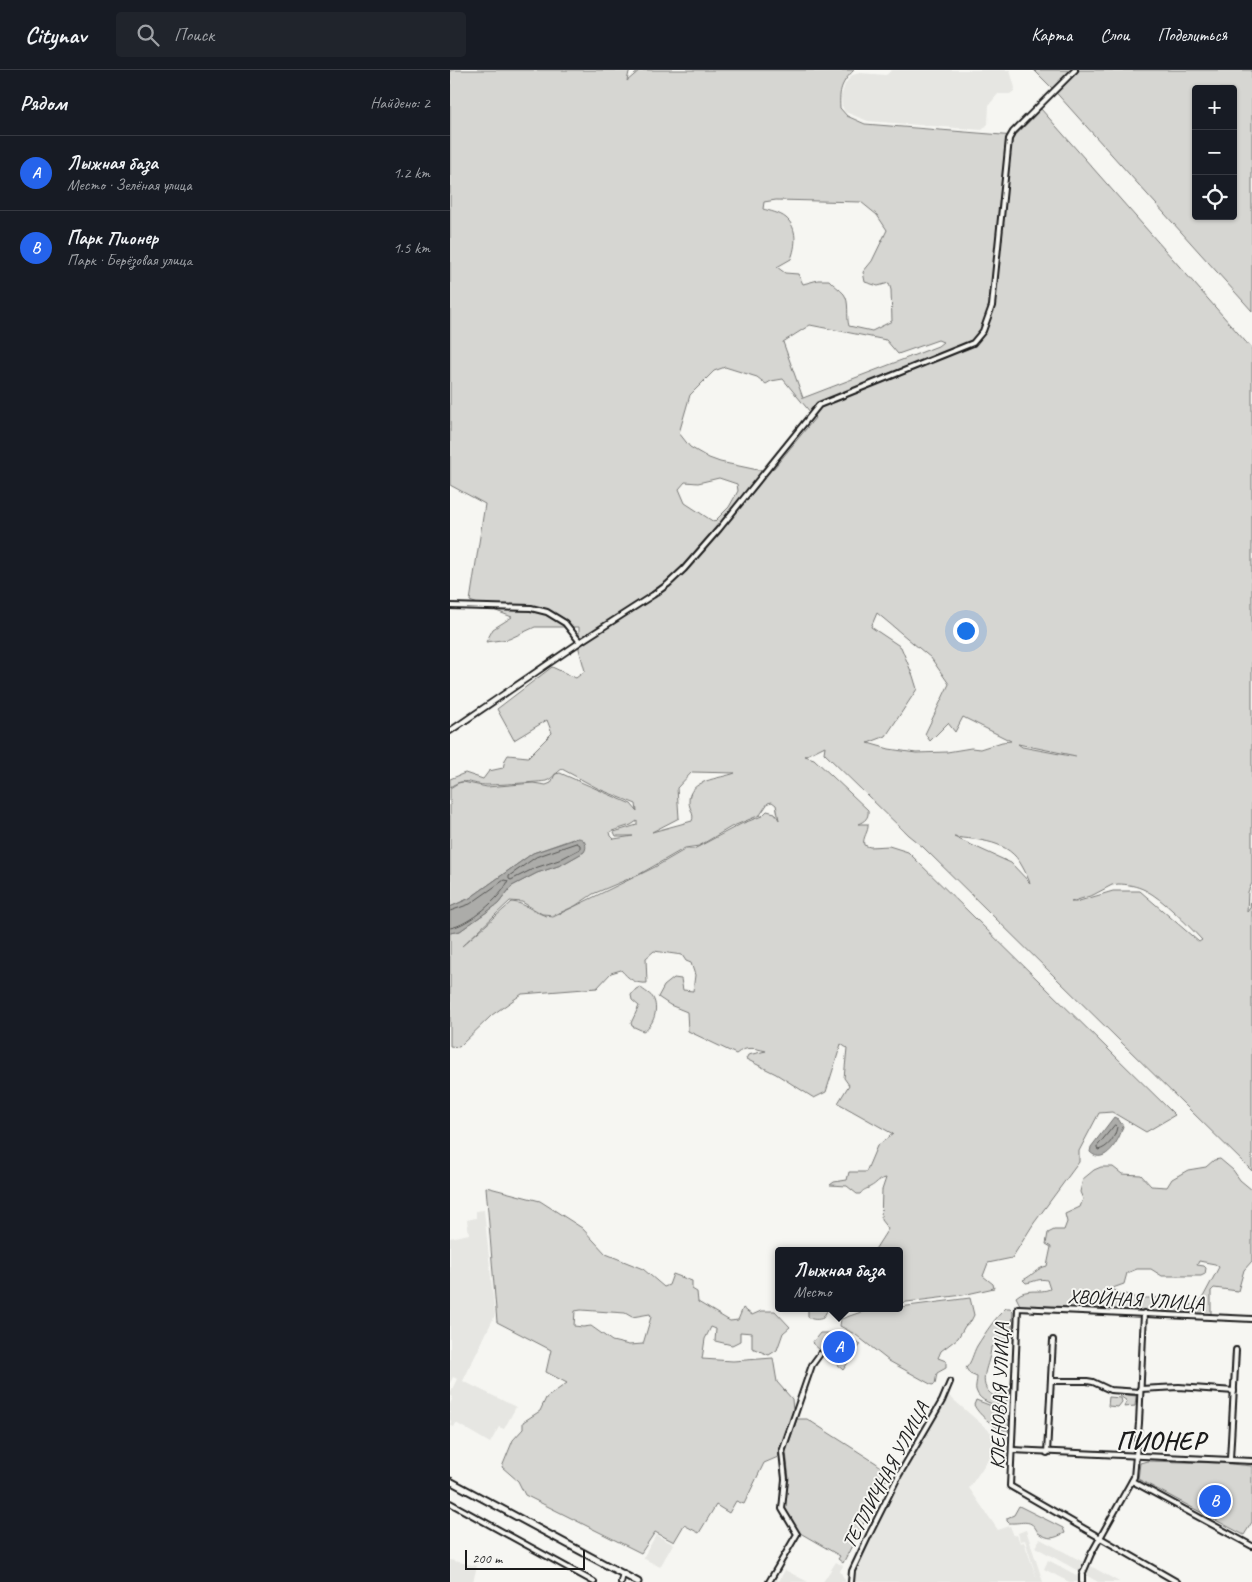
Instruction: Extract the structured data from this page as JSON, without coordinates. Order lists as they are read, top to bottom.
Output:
{
  "streets": {
    "street": ["ХВОЙНАЯ УЛИЦА", "КЛЕНОВАЯ УЛИЦА", "ТЕПЛИЧНАЯ УЛИЦА"]
  },
  "crossings": [
    ["ХВОЙНАЯ УЛИЦА", "КЛЕНОВАЯ УЛИЦА"]
  ],
  "districts": ["ПИОНЕР"],
  "scale_bar": "200 m",
  "page": {
    "header": "Citynav",
    "search": "Поиск",
    "nav": ["Карта", "Слои", "Поделиться"],
    "heading": ["Рядом", "Найдено: 2"],
    "map_buttons": ["+", "−"],
    "list": [
      {
        "mark": "A",
        "name": "Лыжная база",
        "note": "Место · Зелёная улица",
        "value": "1.2 km"
      },
      {
        "mark": "B",
        "name": "Парк Пионер",
        "note": "Парк · Берёзовая улица",
        "value": "1.5 km"
      }
    ],
    "popup": ["Лыжная база", "Место"],
    "pins": ["A", "B"],
    "scale": "200 m"
  }
}
